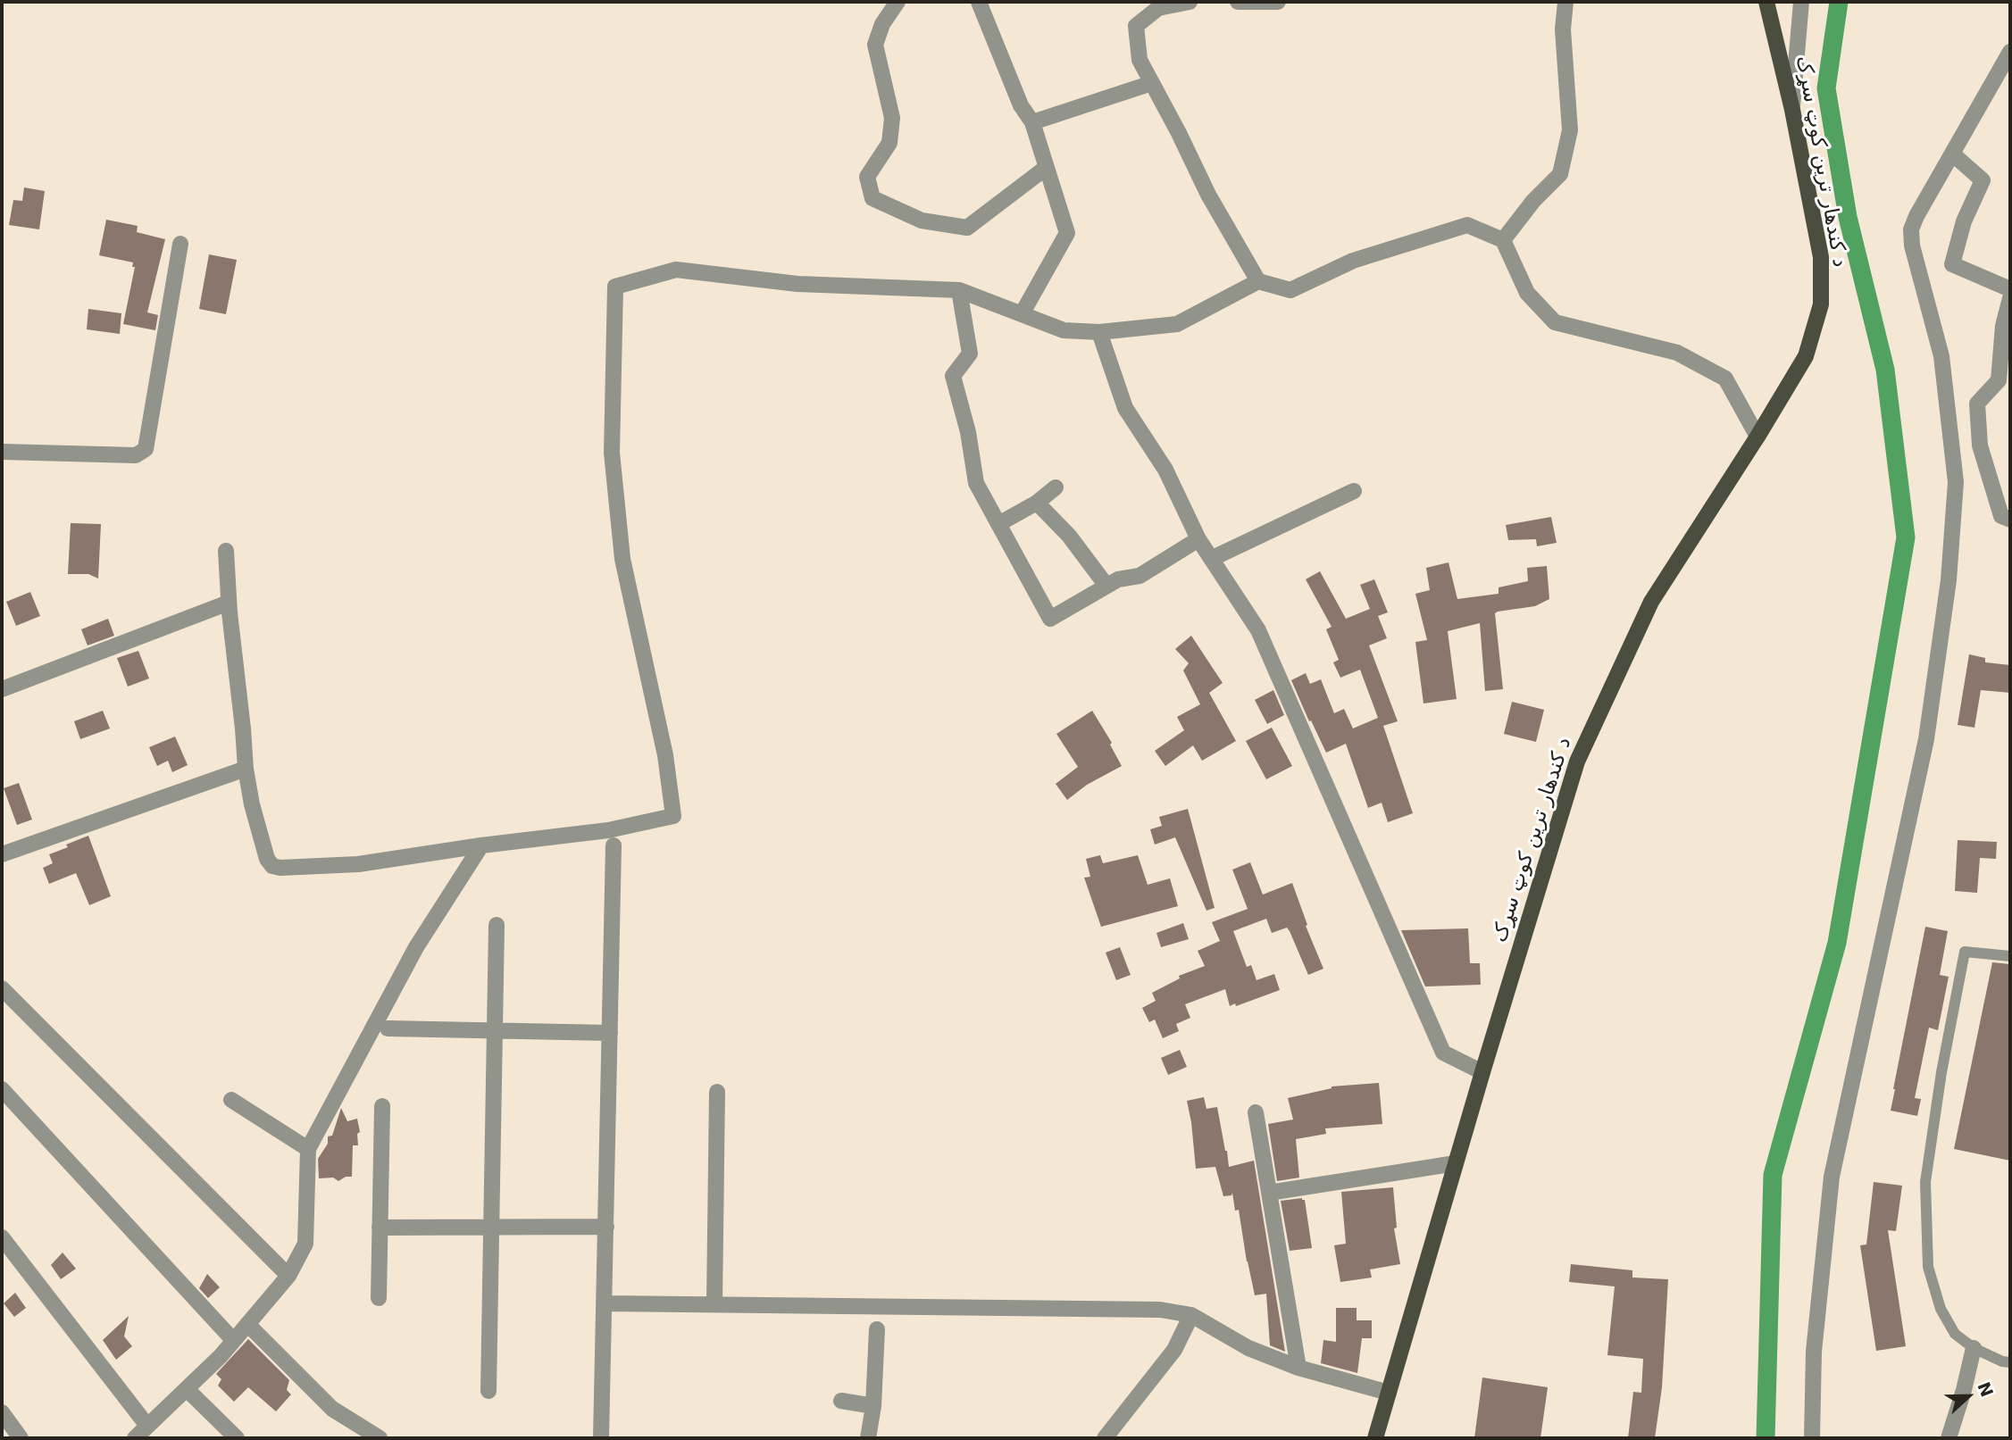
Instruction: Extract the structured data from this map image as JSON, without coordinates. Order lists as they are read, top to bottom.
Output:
{
  "streets": {
    "main road": ["د کندهار ترين کوټ سړک"]
  },
  "north": "right"
}
